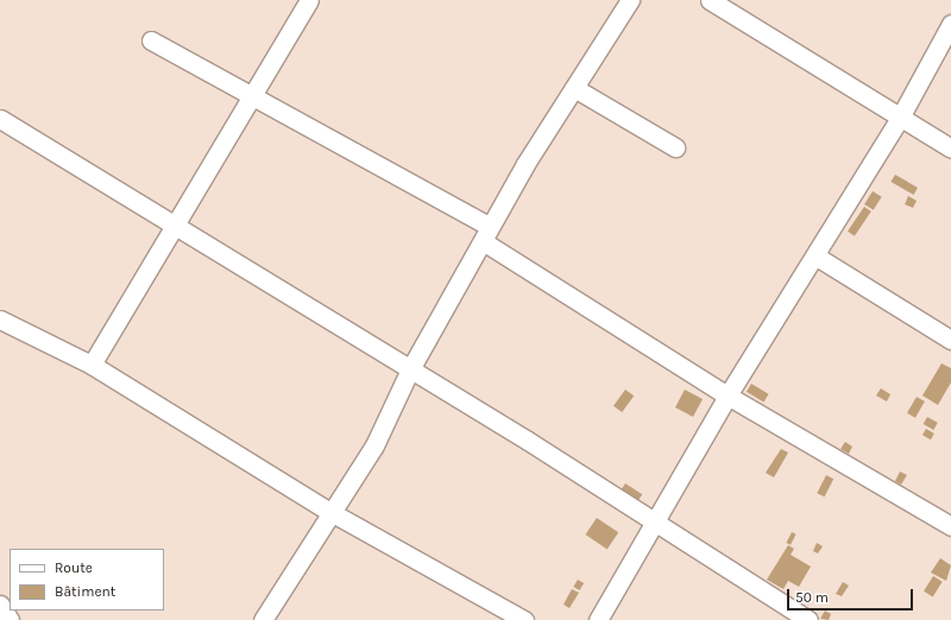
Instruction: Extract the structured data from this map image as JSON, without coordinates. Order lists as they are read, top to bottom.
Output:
{
  "legend": ["Route", "Bâtiment"],
  "scale_bar": "50 m"
}
